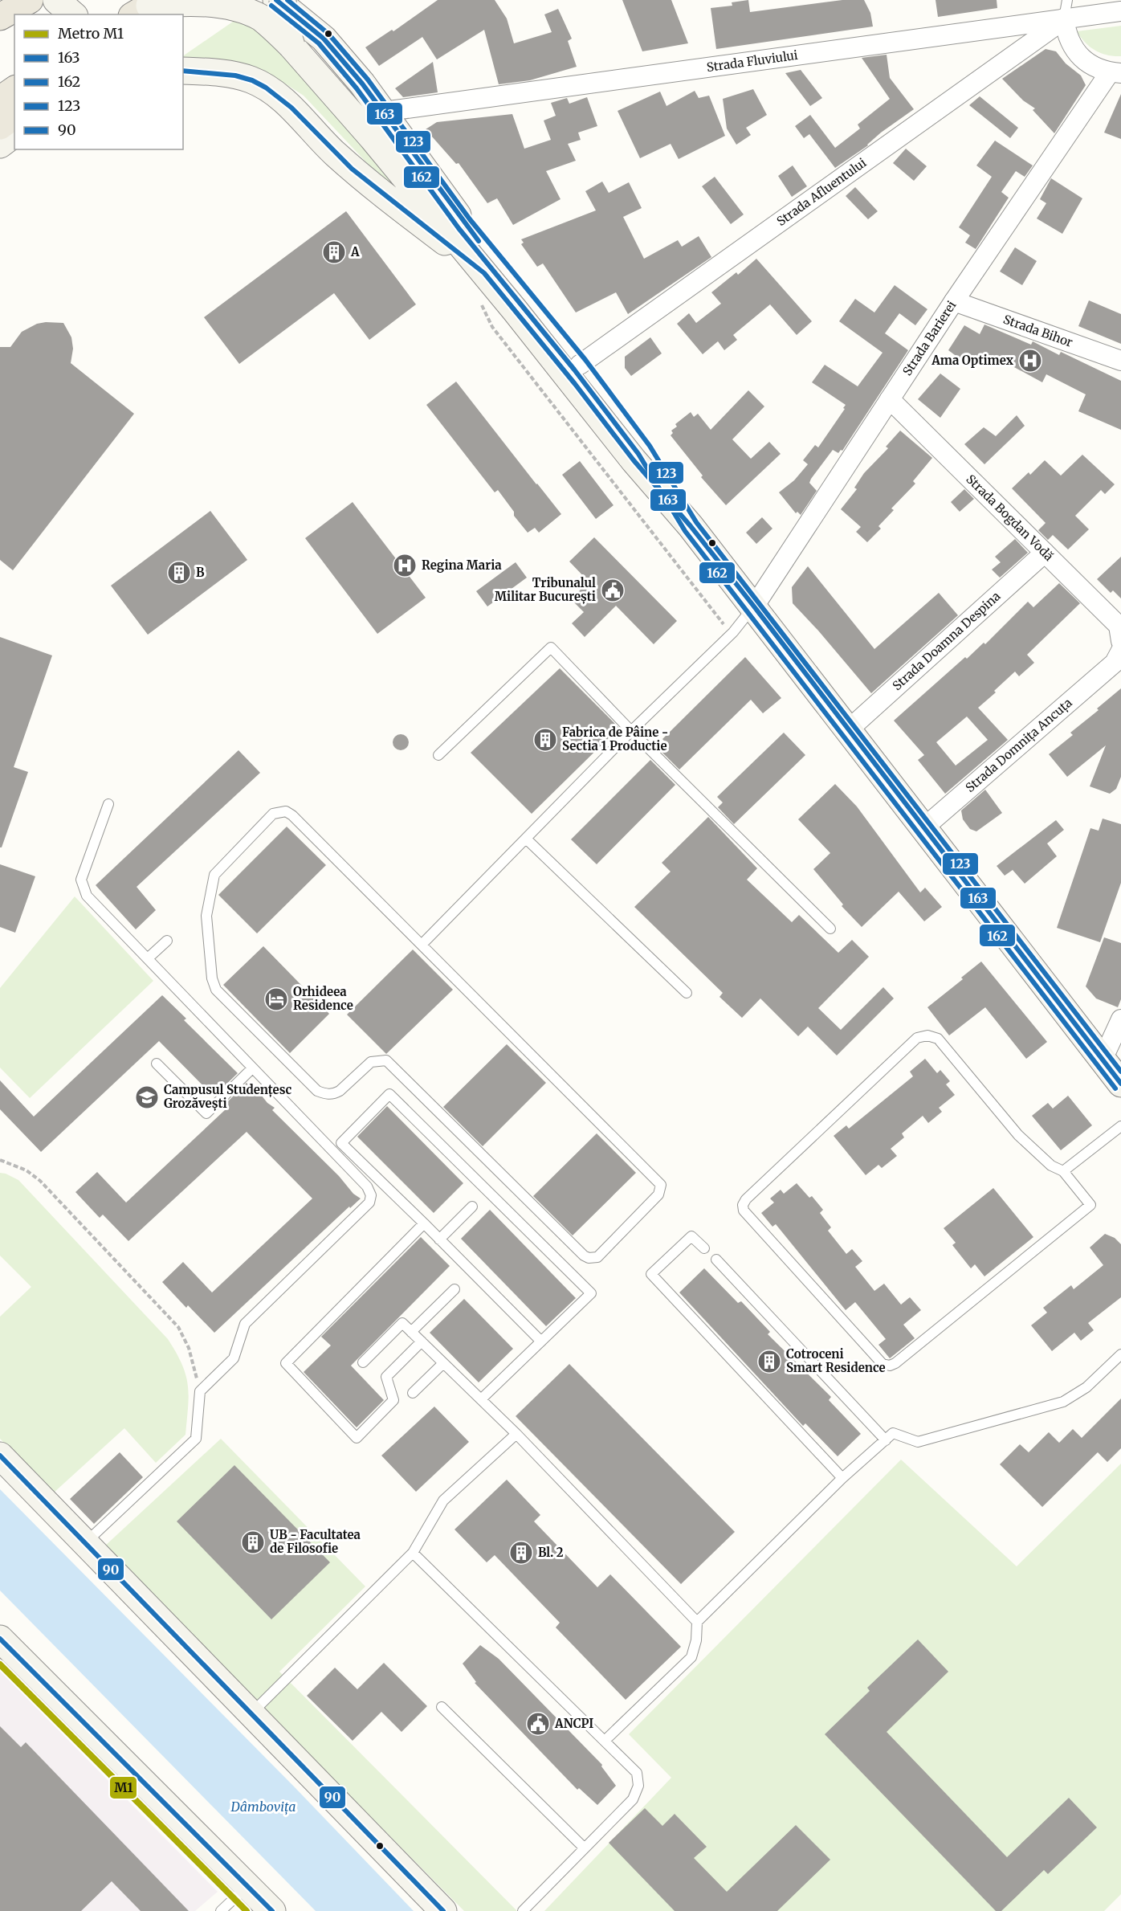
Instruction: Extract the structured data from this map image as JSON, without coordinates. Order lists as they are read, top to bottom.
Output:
{
  "streets": {
    "street": [
      "Strada Fluviului",
      "Strada Afluentului",
      "Strada Bihor",
      "Strada Barierei",
      "Strada Bogdan Vodă",
      "Strada Doamna Despina",
      "Strada Domnița Ancuța"
    ]
  },
  "crossings": [
    ["Strada Fluviului", "Strada Afluentului"],
    ["Strada Bihor", "Strada Barierei"],
    ["Strada Barierei", "Strada Bogdan Vodă"],
    ["Strada Bogdan Vodă", "Strada Doamna Despina"]
  ],
  "water": ["Dâmbovița"],
  "places": {
    "building": [
      "A",
      "B",
      "Fabrica de Pâine - Sectia 1 Productie",
      "Cotroceni Smart Residence",
      "UB - Facultatea de Filosofie",
      "Bl. 2"
    ],
    "hospital": ["Ama Optimex", "Regina Maria"],
    "public building": ["Tribunalul Militar București", "ANCPI"],
    "hotel": ["Orhideea Residence"],
    "school or university": ["Campusul Studențesc Grozăvești"]
  },
  "lines": [
    "transit line 163",
    "transit line 123",
    "transit line 162",
    "transit line 90",
    "metro line M1"
  ],
  "legend": [
    "Metro M1",
    "163",
    "162",
    "123",
    "90"
  ]
}
